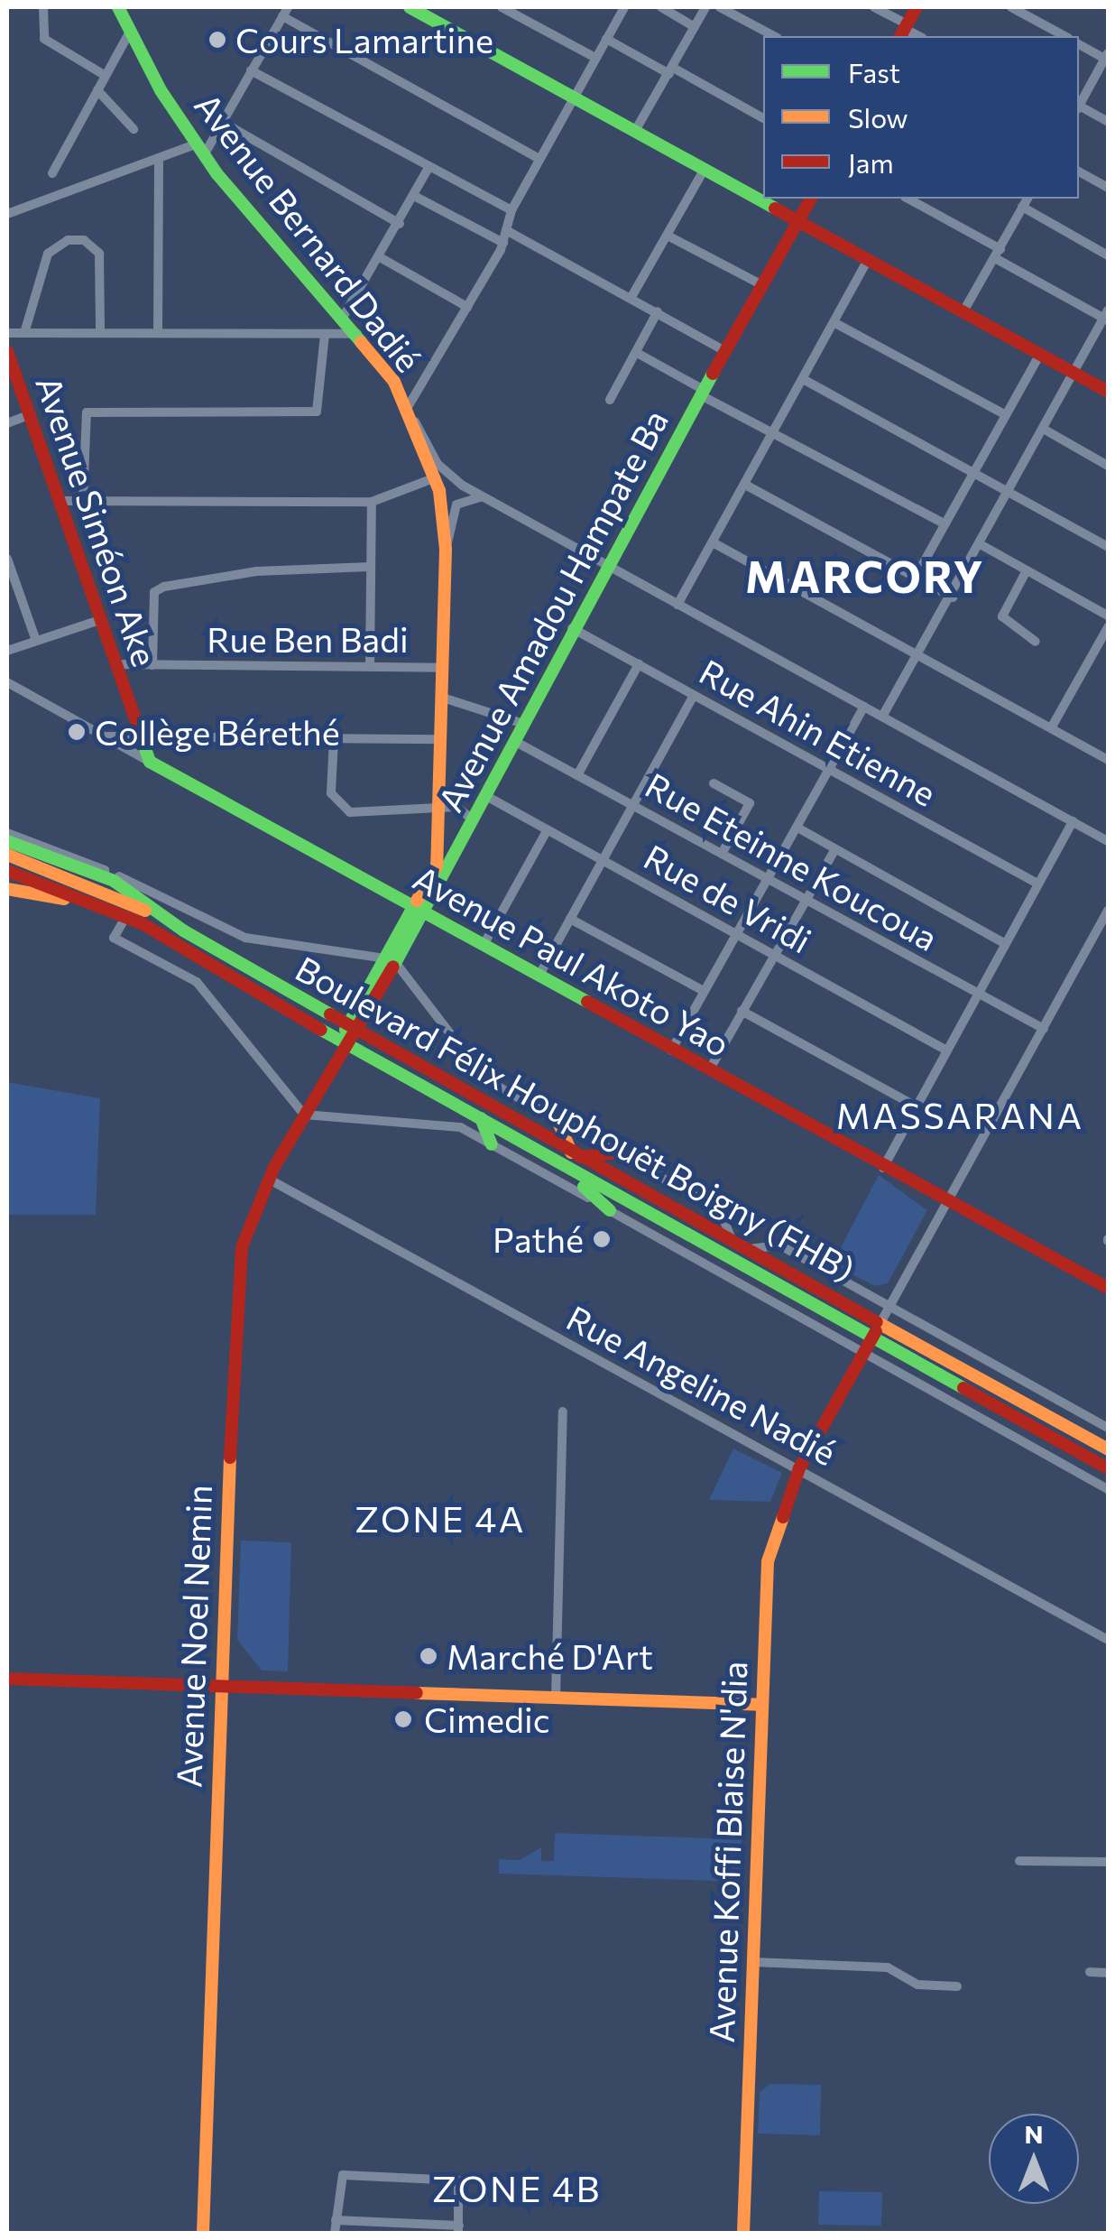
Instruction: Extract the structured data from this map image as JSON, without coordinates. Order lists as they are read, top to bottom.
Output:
{
  "streets": {
    "main road": [
      "Avenue Bernard Dadié",
      "Avenue Siméon Ake",
      "Avenue Amadou Hampate Ba",
      "Avenue Paul Akoto Yao",
      "Boulevard Félix Houphouët Boigny (FHB)",
      "Avenue Noel Nemin",
      "Avenue Koffi Blaise N'dia"
    ],
    "street": [
      "Rue Ben Badi",
      "Rue Ahin Etienne",
      "Rue Eteinne Koucoua",
      "Rue de Vridi",
      "Rue Angeline Nadié"
    ]
  },
  "crossings": [
    ["Avenue Bernard Dadié", "Avenue Amadou Hampate Ba"],
    ["Avenue Bernard Dadié", "Rue Ben Badi"],
    ["Avenue Siméon Ake", "Rue Ben Badi"],
    ["Avenue Siméon Ake", "Avenue Paul Akoto Yao"],
    ["Avenue Amadou Hampate Ba", "Rue Ahin Etienne"],
    ["Avenue Amadou Hampate Ba", "Rue Eteinne Koucoua"],
    ["Avenue Amadou Hampate Ba", "Rue de Vridi"],
    ["Avenue Amadou Hampate Ba", "Avenue Paul Akoto Yao"],
    ["Avenue Amadou Hampate Ba", "Boulevard Félix Houphouët Boigny (FHB)"],
    ["Avenue Amadou Hampate Ba", "Avenue Noel Nemin"],
    ["Boulevard Félix Houphouët Boigny (FHB)", "Avenue Noel Nemin"],
    ["Boulevard Félix Houphouët Boigny (FHB)", "Avenue Koffi Blaise N'dia"],
    ["Rue Angeline Nadié", "Avenue Noel Nemin"],
    ["Rue Angeline Nadié", "Avenue Koffi Blaise N'dia"]
  ],
  "districts": [
    "MARCORY",
    "MASSARANA",
    "ZONE 4A",
    "ZONE 4B"
  ],
  "places": [
    "Cours Lamartine",
    "Collège Bérethé",
    "Pathé",
    "Marché D'Art",
    "Cimedic"
  ],
  "legend": ["Fast", "Slow", "Jam"],
  "north": "top"
}
